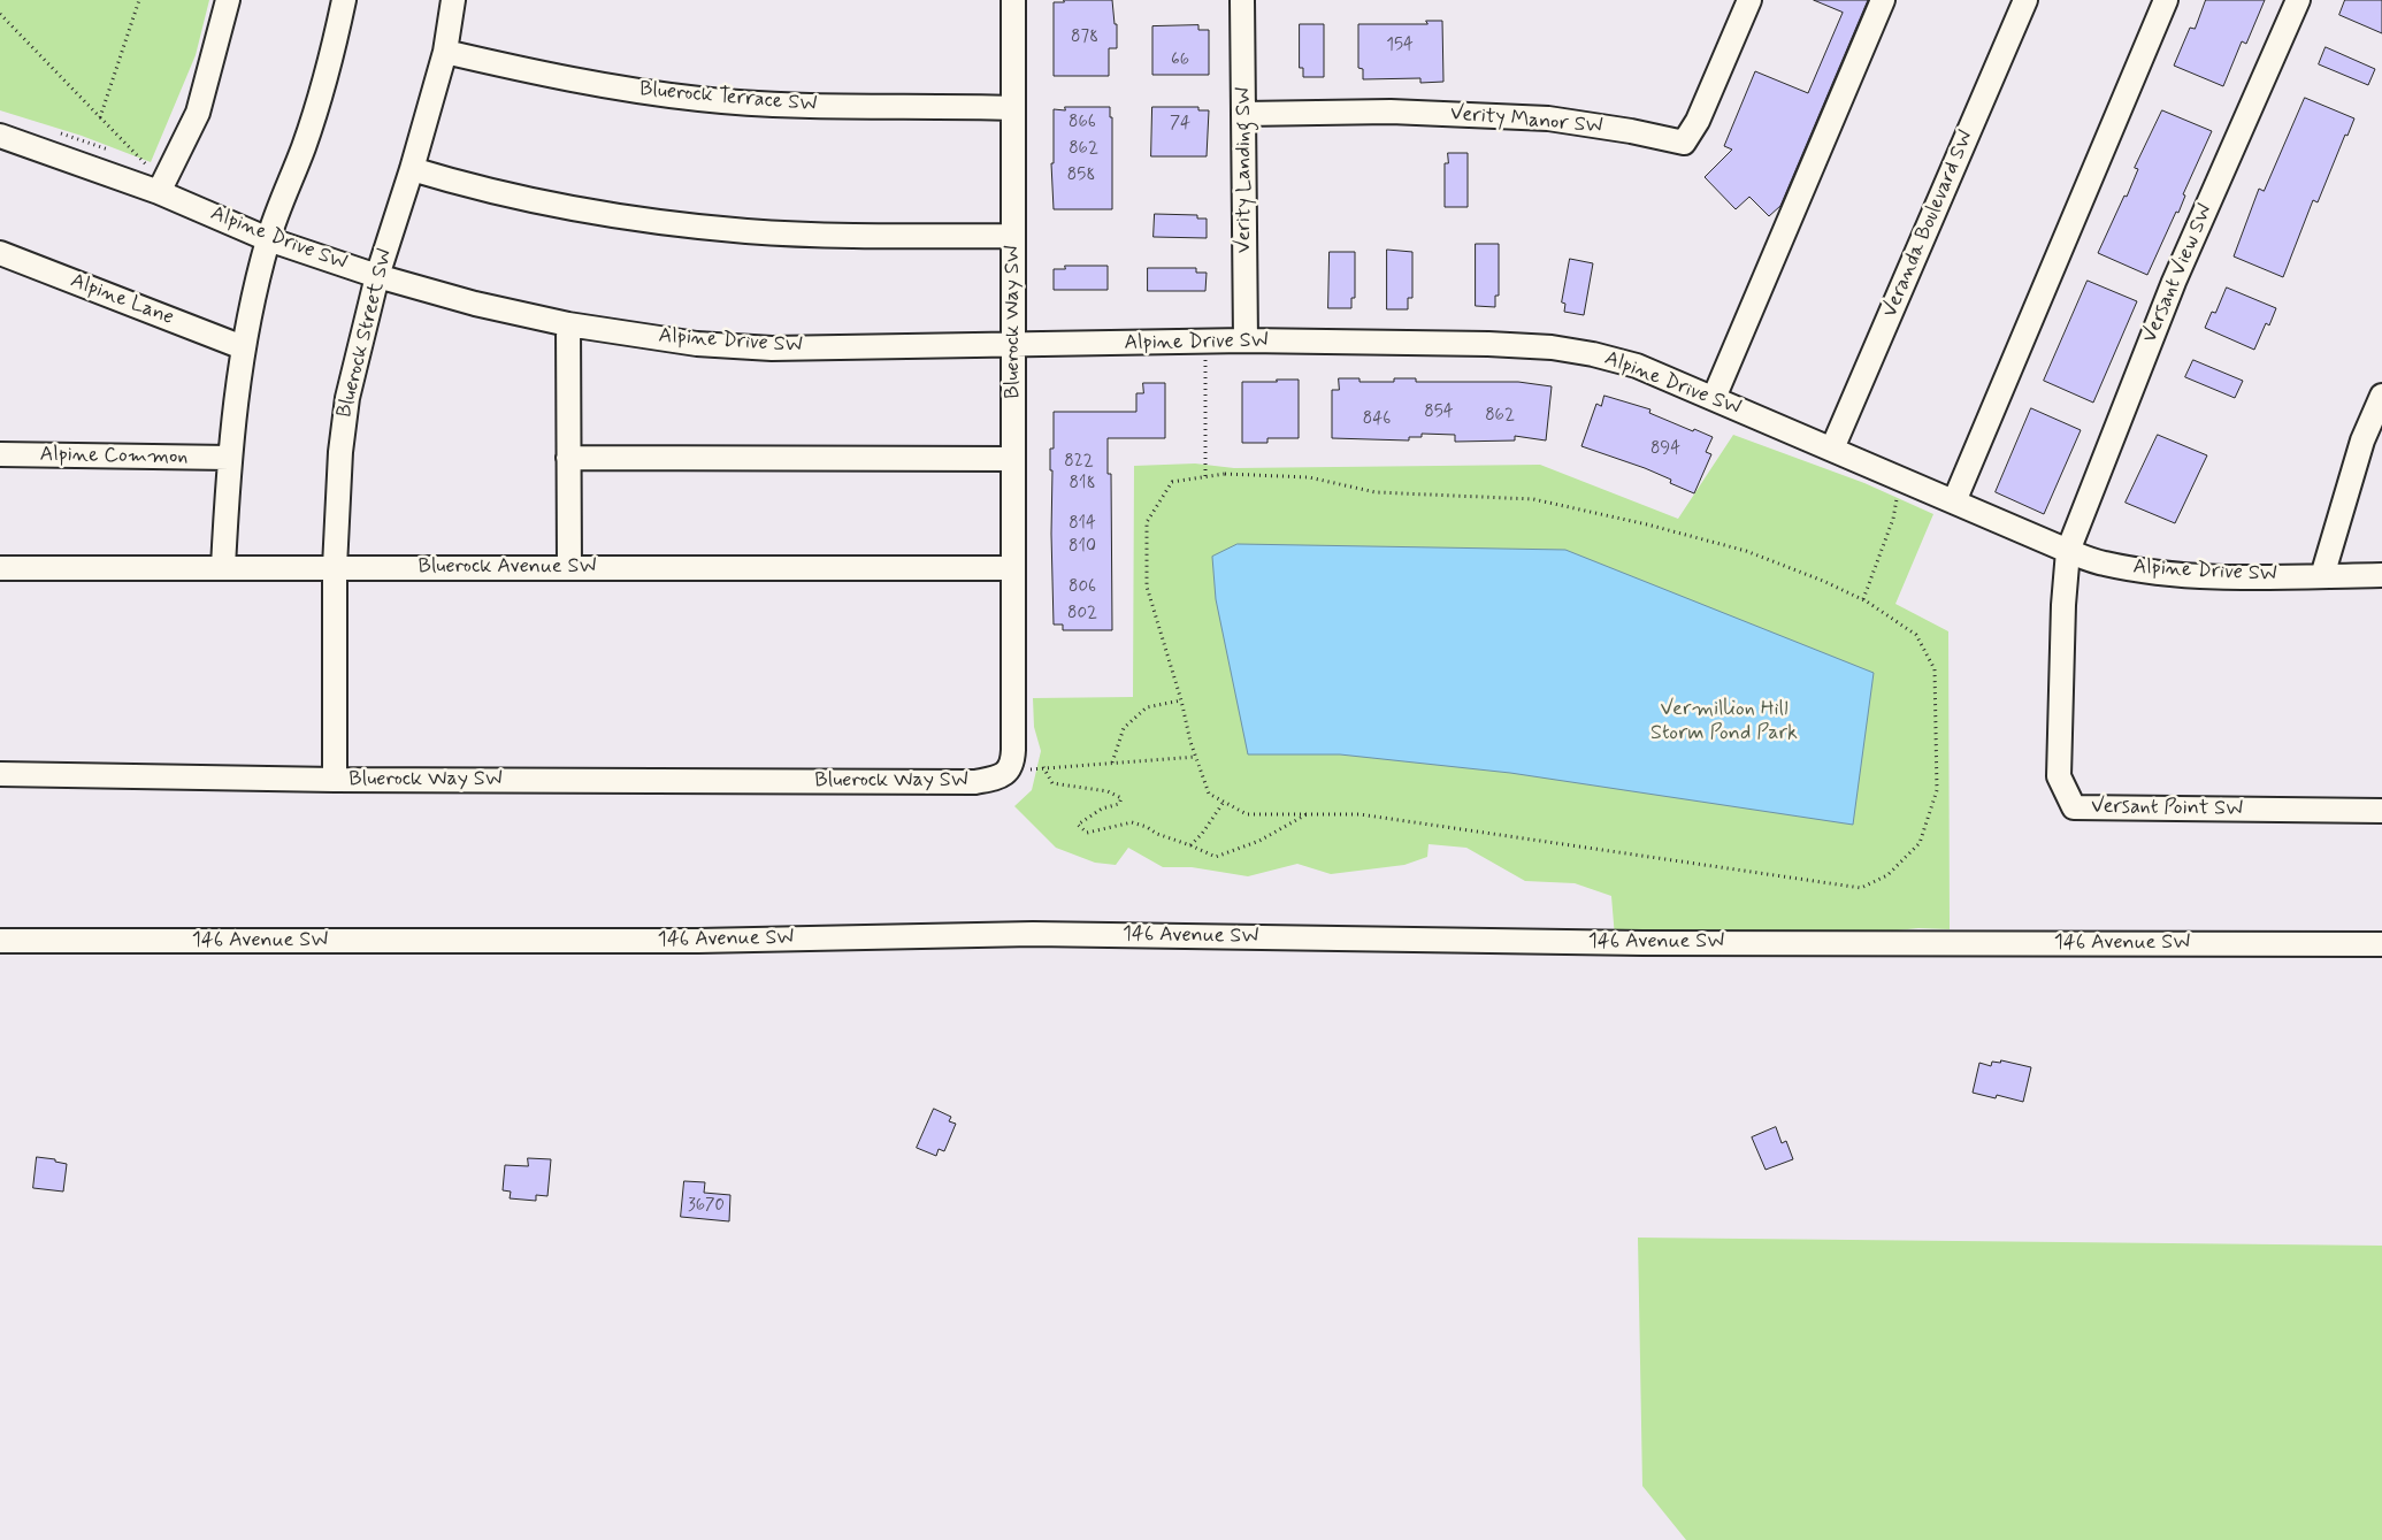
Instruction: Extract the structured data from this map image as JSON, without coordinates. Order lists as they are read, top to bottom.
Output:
{
  "streets": {
    "street": [
      "Bluerock Terrace SW",
      "Verity Manor SW",
      "Verity Landing SW",
      "Veranda Boulevard SW",
      "Alpine Drive SW",
      "Versant View SW",
      "Alpine Lane",
      "Bluerock Way SW",
      "Bluerock Street SW",
      "Alpine Common",
      "Bluerock Avenue SW",
      "Versant Point SW",
      "146 Avenue SW"
    ]
  },
  "crossings": [
    ["Bluerock Terrace SW", "Bluerock Way SW"],
    ["Bluerock Terrace SW", "Bluerock Street SW"],
    ["Verity Manor SW", "Verity Landing SW"],
    ["Verity Landing SW", "Alpine Drive SW"],
    ["Veranda Boulevard SW", "Alpine Drive SW"],
    ["Alpine Drive SW", "Versant View SW"],
    ["Alpine Drive SW", "Bluerock Way SW"],
    ["Alpine Drive SW", "Bluerock Street SW"],
    ["Alpine Drive SW", "Versant Point SW"],
    ["Versant View SW", "Versant Point SW"],
    ["Bluerock Way SW", "Bluerock Street SW"],
    ["Bluerock Way SW", "Bluerock Avenue SW"],
    ["Bluerock Street SW", "Bluerock Avenue SW"]
  ],
  "parks": ["Vermillion Hill Storm Pond Park"],
  "house_numbers": [
    "878",
    "154",
    "66",
    "866",
    "74",
    "862",
    "858",
    "854",
    "862",
    "846",
    "894",
    "822",
    "818",
    "814",
    "810",
    "806",
    "802",
    "3670"
  ]
}
